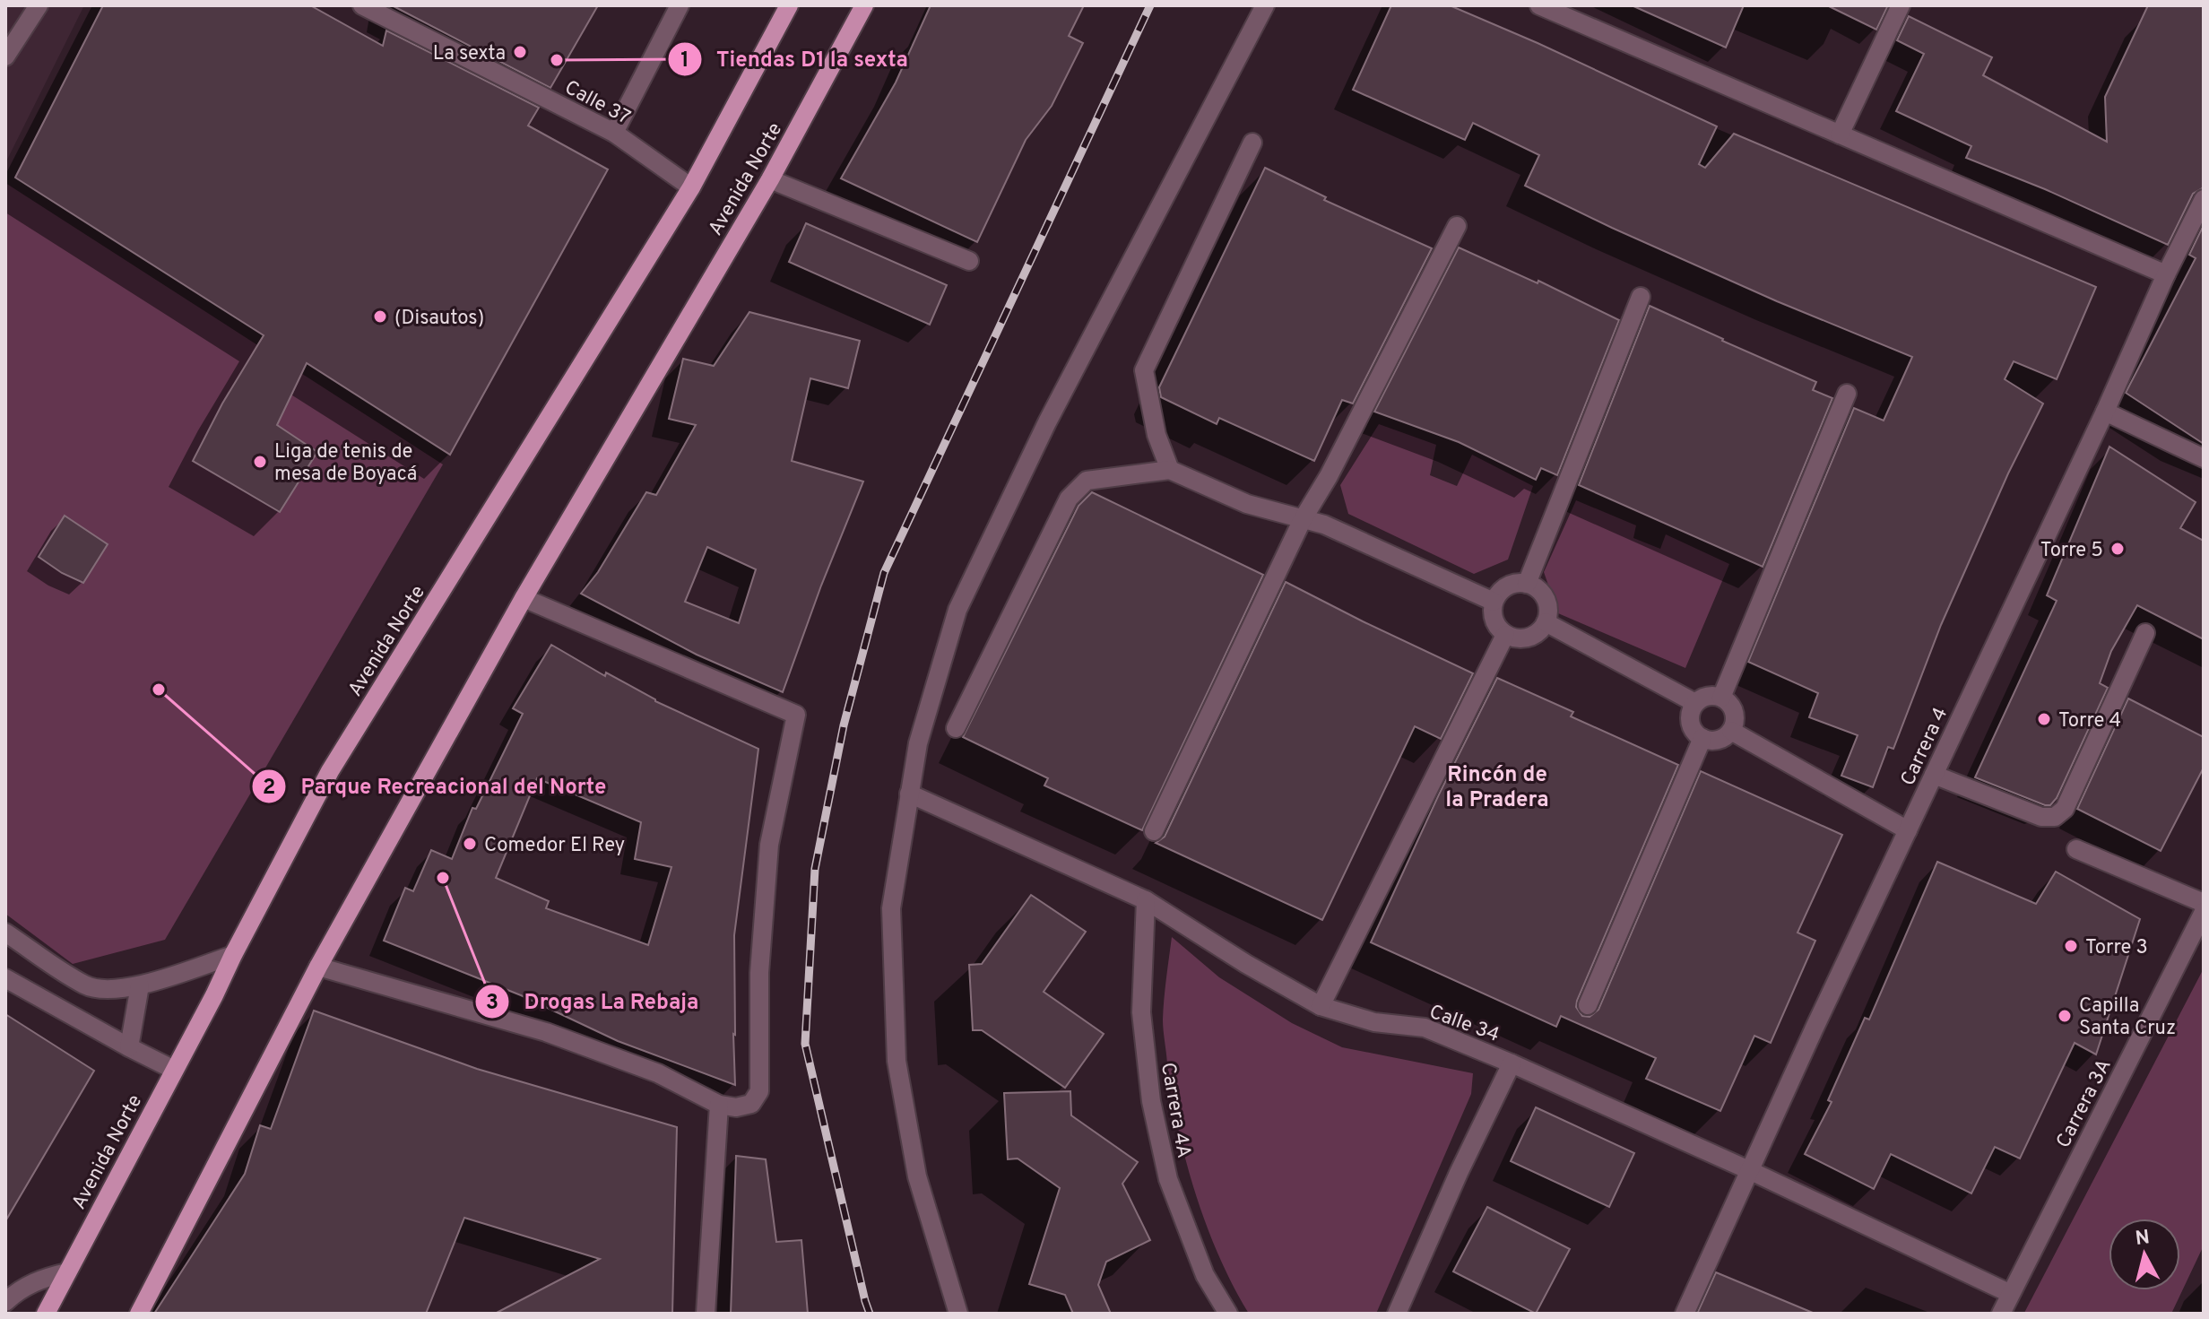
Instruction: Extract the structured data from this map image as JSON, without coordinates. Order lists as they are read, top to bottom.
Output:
{
  "streets": {
    "main road": ["Avenida Norte"],
    "street": [
      "Calle 37",
      "Carrera 4",
      "Calle 34",
      "Carrera 3A",
      "Carrera 4A"
    ]
  },
  "crossings": [
    ["Calle 37", "Avenida Norte"],
    ["Carrera 4", "Calle 34"],
    ["Calle 34", "Carrera 3A"],
    ["Calle 34", "Carrera 4A"]
  ],
  "districts": ["Rincón de la Pradera"],
  "places": [
    "La sexta",
    "Tiendas D1 la sexta",
    "(Disautos)",
    "Liga de tenis de mesa de Boyacá",
    "Torre 5",
    "Parque Recreacional del Norte",
    "Torre 4",
    "Comedor El Rey",
    "Drogas La Rebaja",
    "Torre 3",
    "Capilla Santa Cruz"
  ],
  "north": "top"
}
